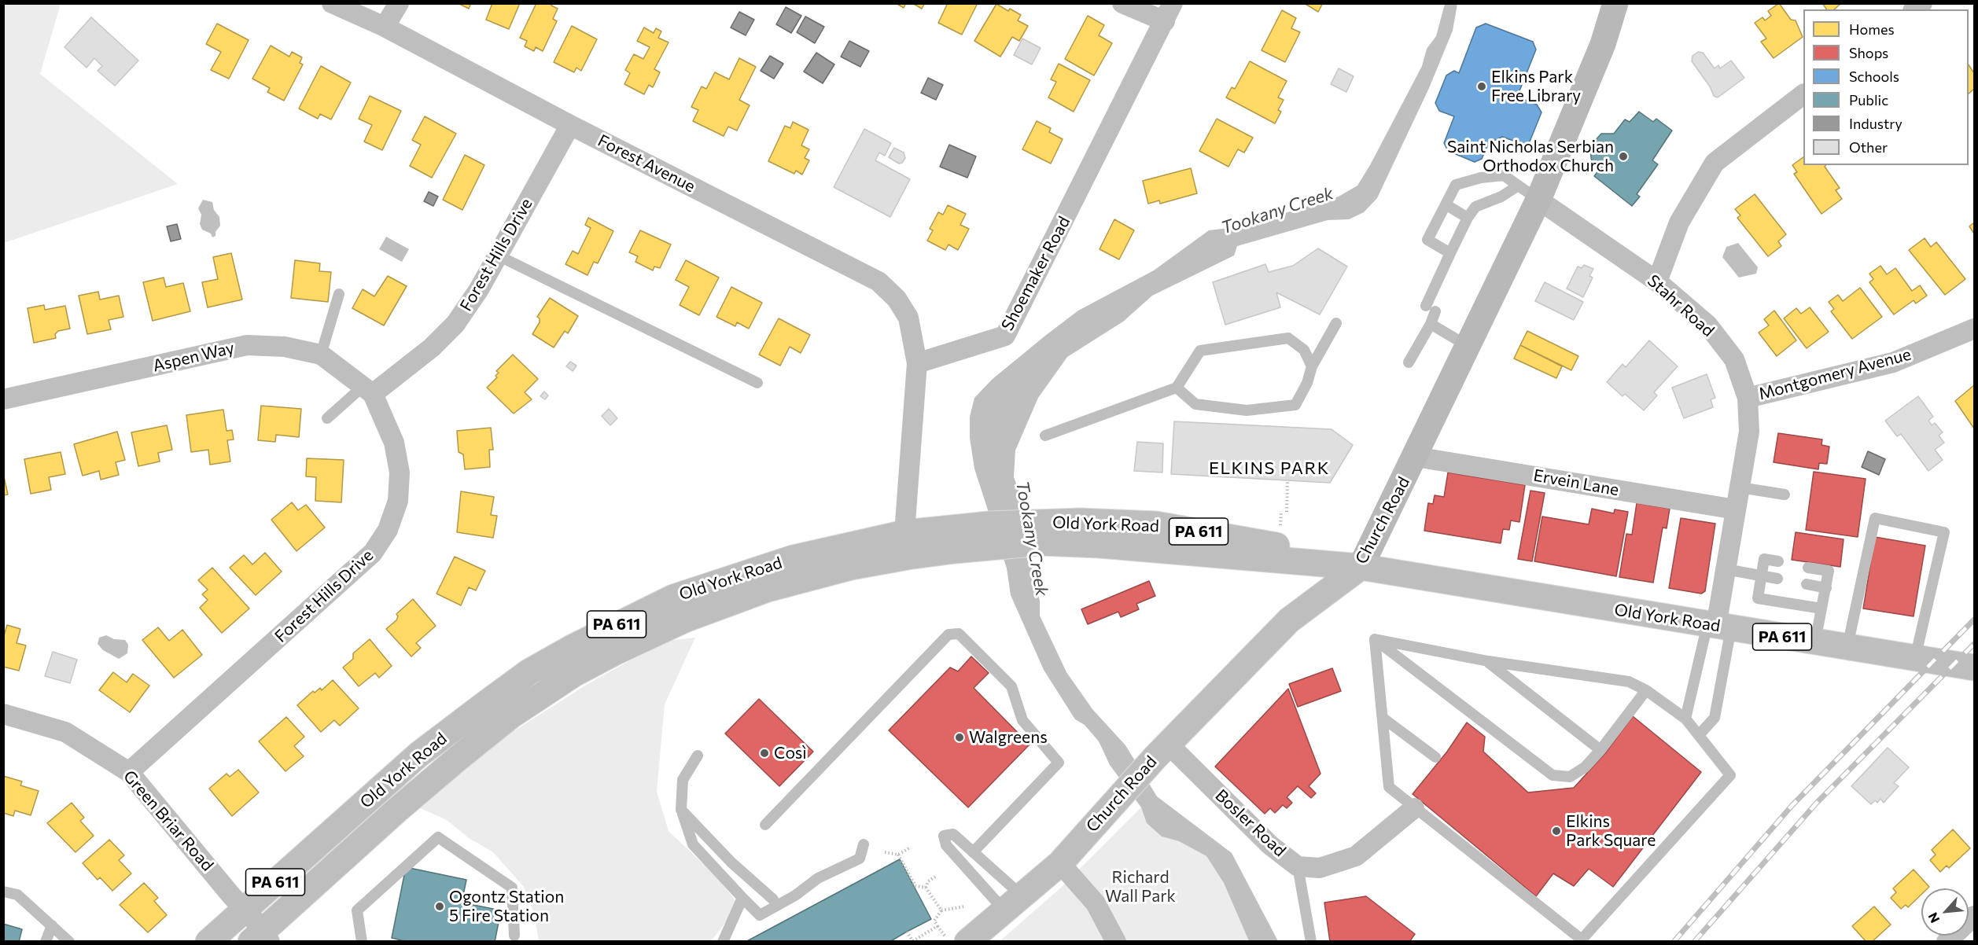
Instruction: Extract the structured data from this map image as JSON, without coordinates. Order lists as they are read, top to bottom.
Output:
{
  "streets": {
    "main road": ["Church Road", "Old York Road", "PA 611"],
    "street": [
      "Forest Avenue",
      "Forest Hills Drive",
      "Shoemaker Road",
      "Stahr Road",
      "Aspen Way",
      "Montgomery Avenue",
      "Ervein Lane",
      "Green Briar Road",
      "Bosler Road"
    ]
  },
  "crossings": [
    ["Forest Avenue", "Forest Hills Drive"],
    ["Forest Avenue", "Shoemaker Road"],
    ["Forest Hills Drive", "Aspen Way"],
    ["Forest Hills Drive", "Green Briar Road"],
    ["Stahr Road", "Montgomery Avenue"],
    ["Stahr Road", "Ervein Lane"],
    ["Stahr Road", "Church Road"],
    ["Stahr Road", "Old York Road"],
    ["Ervein Lane", "Church Road"],
    ["Church Road", "Old York Road"],
    ["Church Road", "Bosler Road"],
    ["Old York Road", "Green Briar Road"]
  ],
  "districts": ["ELKINS PARK"],
  "water": ["Tookany Creek"],
  "parks": ["Richard Wall Park"],
  "places": [
    "Elkins Park Free Library",
    "Saint Nicholas Serbian Orthodox Church",
    "Walgreens",
    "Così",
    "Elkins Park Square",
    "Ogontz Station 5 Fire Station"
  ],
  "legend": [
    "Homes",
    "Shops",
    "Schools",
    "Public",
    "Industry",
    "Other"
  ],
  "north": "bottom left"
}
